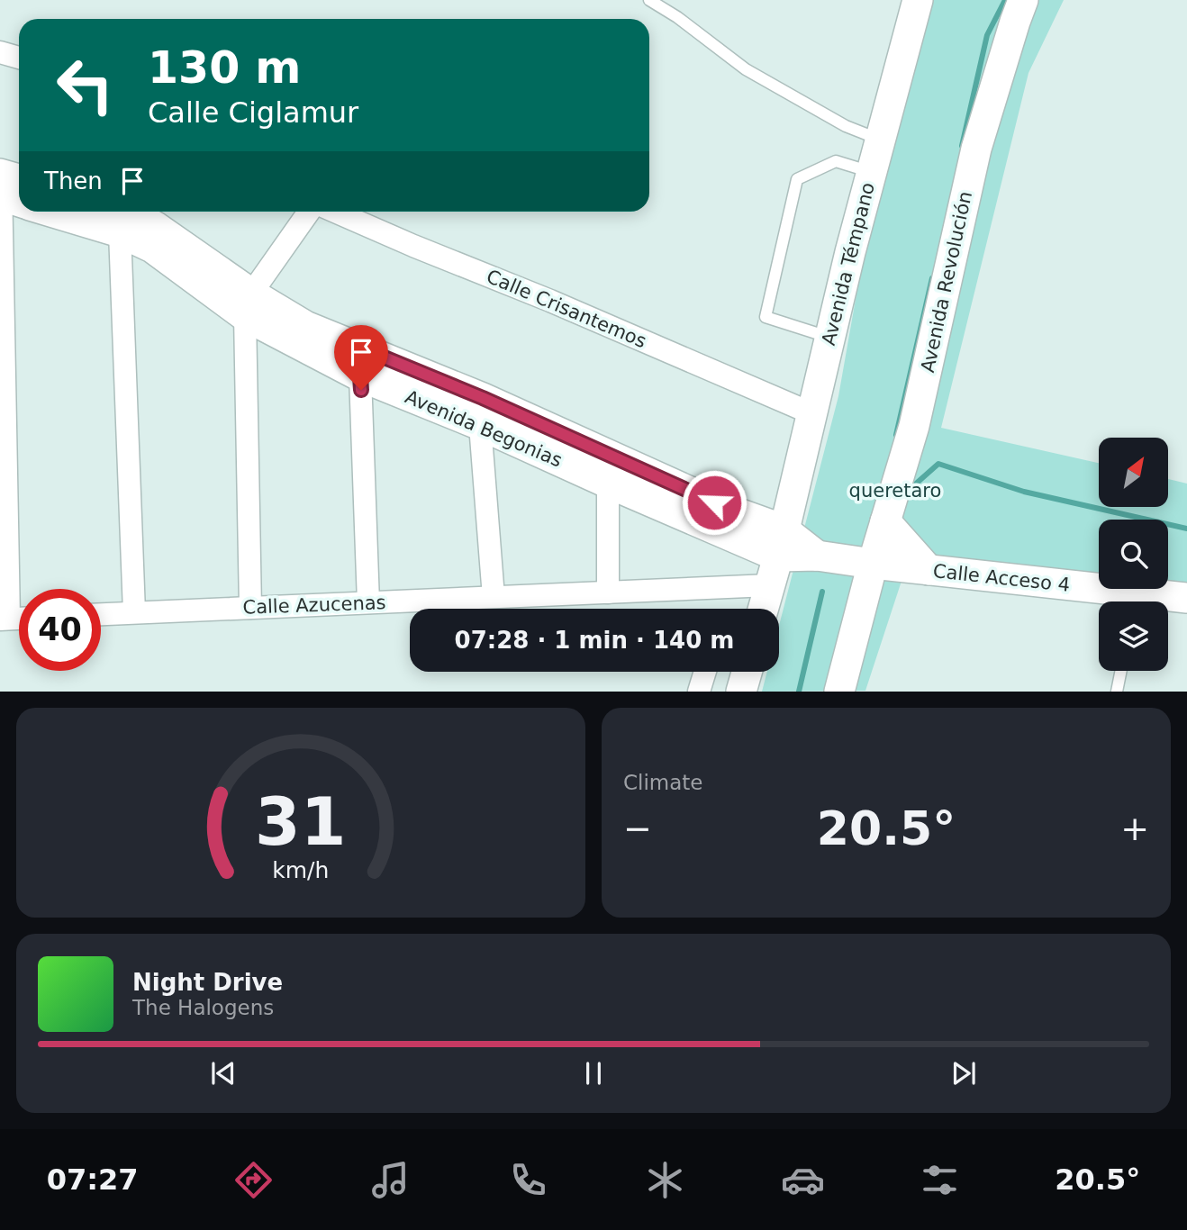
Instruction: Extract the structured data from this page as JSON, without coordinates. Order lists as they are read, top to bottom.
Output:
{
  "streets": {
    "main road": [
      "Avenida Témpano",
      "Avenida Revolución",
      "Avenida Begonias",
      "Calle Acceso 4"
    ],
    "street": ["Calle Crisantemos", "Calle Azucenas"]
  },
  "crossings": [
    ["Avenida Témpano", "Calle Crisantemos"],
    ["Avenida Témpano", "Avenida Begonias"],
    ["Avenida Témpano", "Calle Acceso 4"],
    ["Avenida Témpano", "Calle Azucenas"],
    ["Avenida Revolución", "Calle Acceso 4"],
    ["Avenida Begonias", "Calle Acceso 4"]
  ],
  "parks": ["queretaro"],
  "north": "top right",
  "page": {
    "turn": ["130 m", "Calle Ciglamur"],
    "then": "Then",
    "limit": "40",
    "trip": "07:28 · 1 min · 140 m",
    "tile": "Climate",
    "heat": ["−", "20.5°", "+"],
    "song": ["Night Drive", "The Halogens"],
    "tabs": ["07:27", "20.5°"],
    "gauge": ["31", "km/h"]
  }
}
